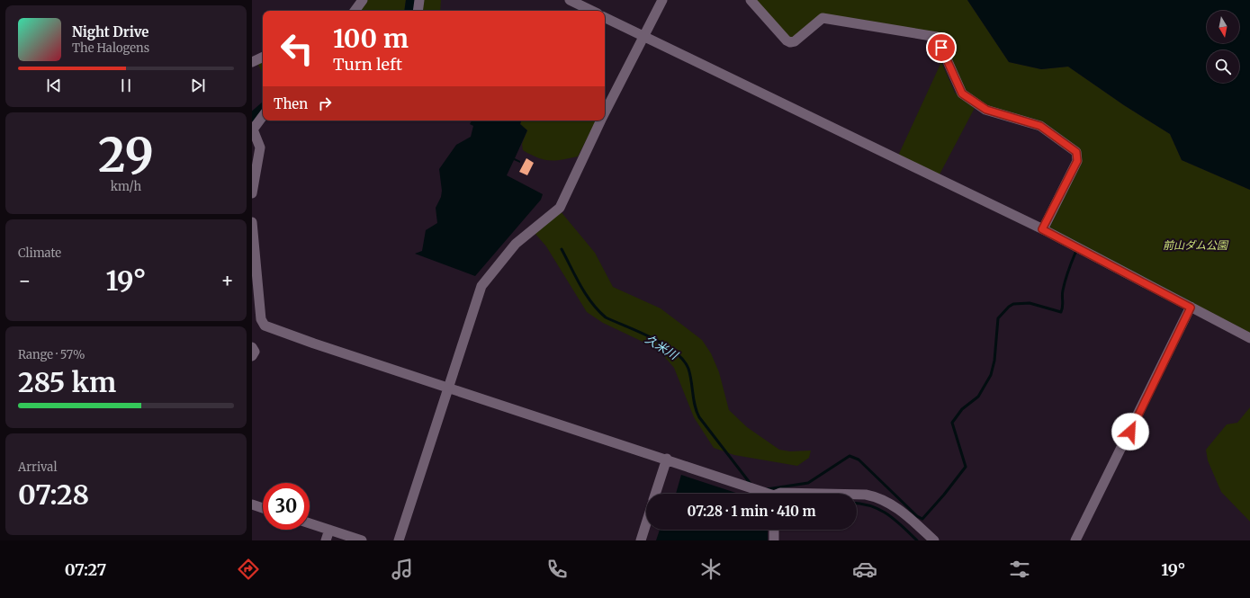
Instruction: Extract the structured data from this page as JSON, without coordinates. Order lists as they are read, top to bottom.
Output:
{
  "water": ["久米川"],
  "parks": ["前山ダム公園"],
  "north": "bottom",
  "page": {
    "turn": ["100 m", "Turn left"],
    "song": ["Night Drive", "The Halogens"],
    "then": "Then",
    "tile": [
      ["29", "km/h"],
      "Climate",
      ["Range · 57%", "285 km"],
      ["Arrival", "07:28"]
    ],
    "heat": ["−", "19°", "+"],
    "limit": "30",
    "trip": "07:28 · 1 min · 410 m",
    "tabs": ["07:27", "19°"]
  }
}
